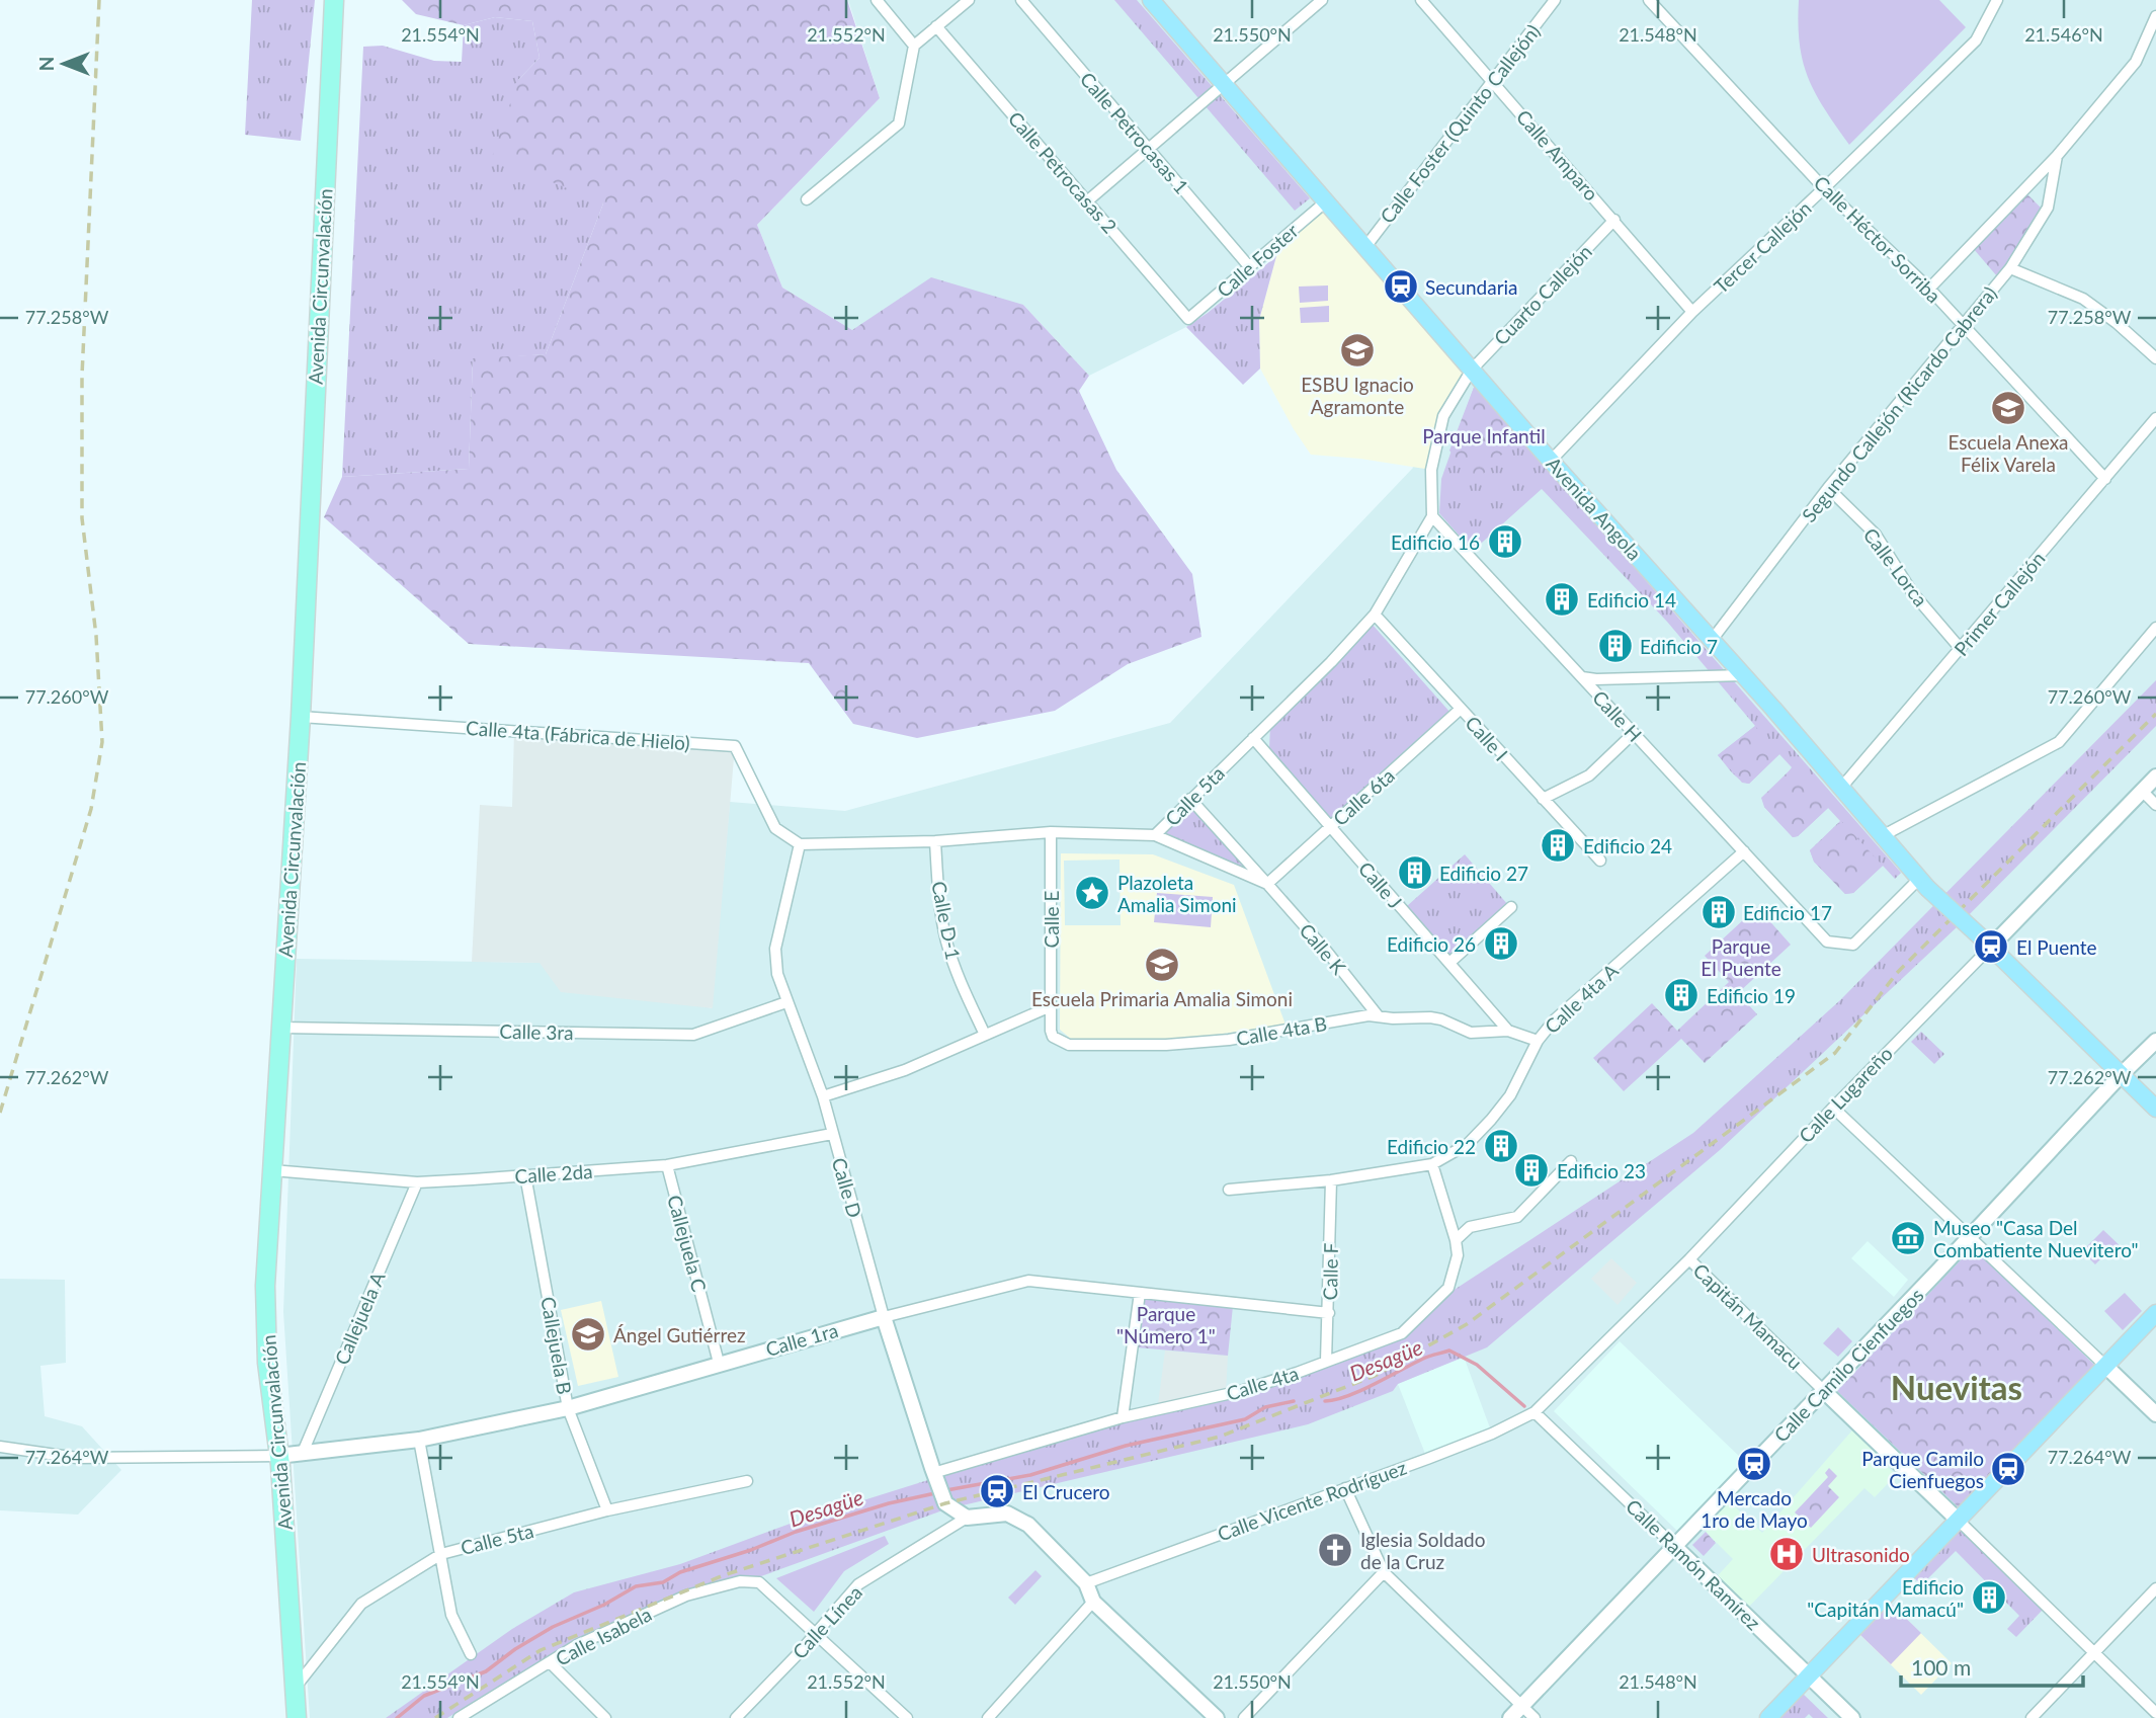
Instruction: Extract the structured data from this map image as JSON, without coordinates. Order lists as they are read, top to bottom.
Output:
{
  "streets": {
    "highway": ["Avenida Circunvalación"],
    "main road": ["Avenida Angola"],
    "street": [
      "Calle Foster (Quinto Callejón)",
      "Calle Petrocasas 1",
      "Calle Amparo",
      "Calle Petrocasas 2",
      "Calle Héctor Sorriba",
      "Tercer Callejón",
      "Calle Foster",
      "Cuarto Callejón",
      "Segundo Callejón (Ricardo Cabrera)",
      "Calle Lorca",
      "Primer Callejón",
      "Calle H",
      "Calle 4ta (Fábrica de Hielo)",
      "Calle I",
      "Calle 5ta",
      "Calle 6ta",
      "Calle J",
      "Calle E",
      "Calle D-1",
      "Calle K",
      "Calle 4ta A",
      "Calle 4ta B",
      "Calle 3ra",
      "Calle Lugareño",
      "Calle 2da",
      "Calle D",
      "Callejuela C",
      "Calle F",
      "Capitán Mamacu",
      "Callejuela A",
      "Calle 1ra",
      "Callejuela B",
      "Calle Camilo Cienfuegos",
      "Calle 4ta",
      "Calle Vicente Rodríguez",
      "Calle Ramón Ramírez",
      "Calle Línea",
      "Calle Isabela"
    ]
  },
  "crossings": [
    ["Calle Foster (Quinto Callejón)", "Calle Amparo"],
    ["Calle Foster (Quinto Callejón)", "Avenida Angola"],
    ["Calle Petrocasas 1", "Calle Foster"],
    ["Calle Amparo", "Tercer Callejón"],
    ["Calle Amparo", "Cuarto Callejón"],
    ["Calle Petrocasas 2", "Calle Foster"],
    ["Calle Héctor Sorriba", "Tercer Callejón"],
    ["Calle Héctor Sorriba", "Segundo Callejón (Ricardo Cabrera)"],
    ["Calle Héctor Sorriba", "Primer Callejón"],
    ["Tercer Callejón", "Avenida Angola"],
    ["Calle Foster", "Avenida Angola"],
    ["Avenida Circunvalación", "Calle 4ta (Fábrica de Hielo)"],
    ["Avenida Circunvalación", "Calle 5ta"],
    ["Avenida Circunvalación", "Calle 3ra"],
    ["Avenida Circunvalación", "Calle 2da"],
    ["Avenida Circunvalación", "Calle 1ra"],
    ["Cuarto Callejón", "Avenida Angola"],
    ["Segundo Callejón (Ricardo Cabrera)", "Avenida Angola"],
    ["Segundo Callejón (Ricardo Cabrera)", "Calle Lorca"],
    ["Avenida Angola", "Primer Callejón"],
    ["Avenida Angola", "Calle H"],
    ["Calle Lorca", "Primer Callejón"],
    ["Calle H", "Calle 5ta"],
    ["Calle H", "Calle 4ta A"],
    ["Calle 4ta (Fábrica de Hielo)", "Calle 5ta"],
    ["Calle 4ta (Fábrica de Hielo)", "Calle D"],
    ["Calle I", "Calle 5ta"],
    ["Calle I", "Calle 6ta"],
    ["Calle 5ta", "Calle J"],
    ["Calle 5ta", "Calle E"],
    ["Calle 5ta", "Calle D-1"],
    ["Calle 5ta", "Calle K"],
    ["Calle 5ta", "Calle D"],
    ["Calle 5ta", "Callejuela B"],
    ["Calle 6ta", "Calle J"],
    ["Calle 6ta", "Calle K"],
    ["Calle J", "Calle 4ta B"],
    ["Calle E", "Calle 4ta B"],
    ["Calle K", "Calle 4ta B"],
    ["Calle 4ta A", "Calle 4ta B"],
    ["Calle 4ta A", "Calle F"],
    ["Calle 4ta A", "Calle 4ta"],
    ["Calle 3ra", "Calle D"],
    ["Calle Lugareño", "Capitán Mamacu"],
    ["Calle Lugareño", "Calle Vicente Rodríguez"],
    ["Calle Lugareño", "Calle Ramón Ramírez"],
    ["Calle 2da", "Calle D"],
    ["Calle 2da", "Callejuela C"],
    ["Calle 2da", "Callejuela A"],
    ["Calle 2da", "Callejuela B"],
    ["Calle D", "Calle 1ra"],
    ["Calle D", "Calle 4ta"],
    ["Calle D", "Calle Línea"],
    ["Callejuela C", "Calle 1ra"],
    ["Calle F", "Calle 1ra"],
    ["Calle F", "Calle 4ta"],
    ["Capitán Mamacu", "Calle Camilo Cienfuegos"],
    ["Callejuela A", "Calle 1ra"],
    ["Calle 1ra", "Callejuela B"],
    ["Calle Camilo Cienfuegos", "Calle Ramón Ramírez"],
    ["Calle Vicente Rodríguez", "Calle Ramón Ramírez"],
    ["Calle Línea", "Calle Isabela"]
  ],
  "districts": ["Nuevitas"],
  "water": ["Desagüe"],
  "parks": ["Parque Infantil", "Parque El Puente", "Parque \"Número 1\""],
  "places": {
    "station": [
      "Secundaria",
      "El Puente",
      "Mercado 1ro de Mayo",
      "Parque Camilo Cienfuegos",
      "El Crucero"
    ],
    "school or university": [
      "ESBU Ignacio Agramonte",
      "Escuela Anexa Félix Varela",
      "Escuela Primaria Amalia Simoni",
      "Ángel Gutiérrez"
    ],
    "building": [
      "Edificio 16",
      "Edificio 14",
      "Edificio 7",
      "Edificio 24",
      "Edificio 27",
      "Edificio 17",
      "Edificio 26",
      "Edificio 19",
      "Edificio 22",
      "Edificio 23",
      "Edificio \"Capitán Mamacú\""
    ],
    "place": ["Plazoleta Amalia Simoni"],
    "museum": ["Museo \"Casa Del Combatiente Nuevitero\""],
    "church": ["Iglesia Soldado de la Cruz"],
    "hospital": ["Ultrasonido"]
  },
  "scale_bar": "100 m",
  "north": "left",
  "coordinates": [
    "21.554°N",
    "21.552°N",
    "21.550°N",
    "21.548°N",
    "21.546°N",
    "77.258°W",
    "77.260°W",
    "77.262°W",
    "77.264°W"
  ]
}
